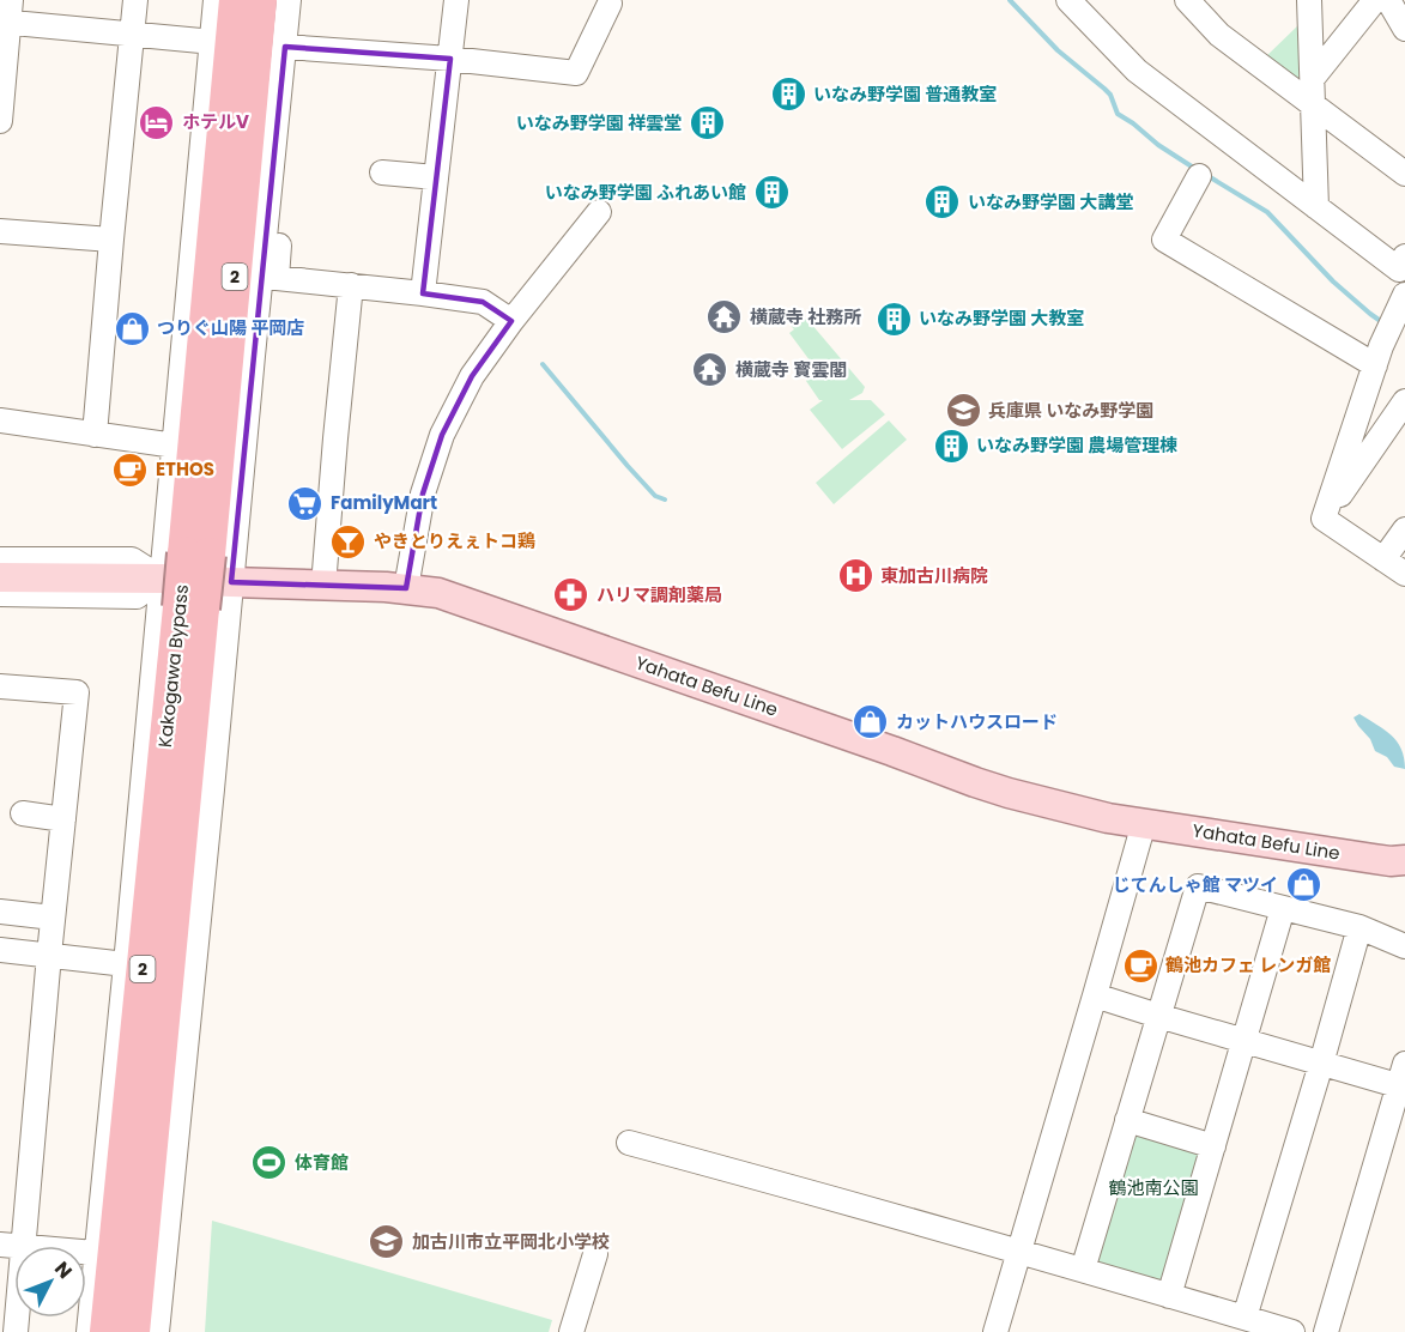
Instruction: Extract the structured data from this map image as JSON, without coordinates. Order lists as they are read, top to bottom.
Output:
{
  "streets": {
    "highway": ["2", "Kakogawa Bypass"],
    "main road": ["Yahata Befu Line"]
  },
  "crossings": [
    ["Kakogawa Bypass", "Yahata Befu Line"]
  ],
  "parks": ["鶴池南公園"],
  "places": {
    "building": [
      "いなみ野学園 普通教室",
      "いなみ野学園 祥雲堂",
      "いなみ野学園 ふれあい館",
      "いなみ野学園 大講堂",
      "いなみ野学園 大教室",
      "いなみ野学園 農場管理棟"
    ],
    "hotel": ["ホテルV"],
    "temple": ["横蔵寺 社務所", "横蔵寺 寳雲閣"],
    "shop": ["つりぐ山陽 平岡店", "カットハウスロード", "じてんしゃ館 マツイ"],
    "school or university": ["兵庫県 いなみ野学園", "加古川市立平岡北小学校"],
    "cafe": ["ETHOS", "鶴池カフェ レンガ館"],
    "supermarket": ["FamilyMart"],
    "bar": ["やきとりえぇトコ鶏"],
    "hospital": ["東加古川病院"],
    "pharmacy": ["ハリマ調剤薬局"],
    "sports": ["体育館"]
  },
  "north": "top right"
}
